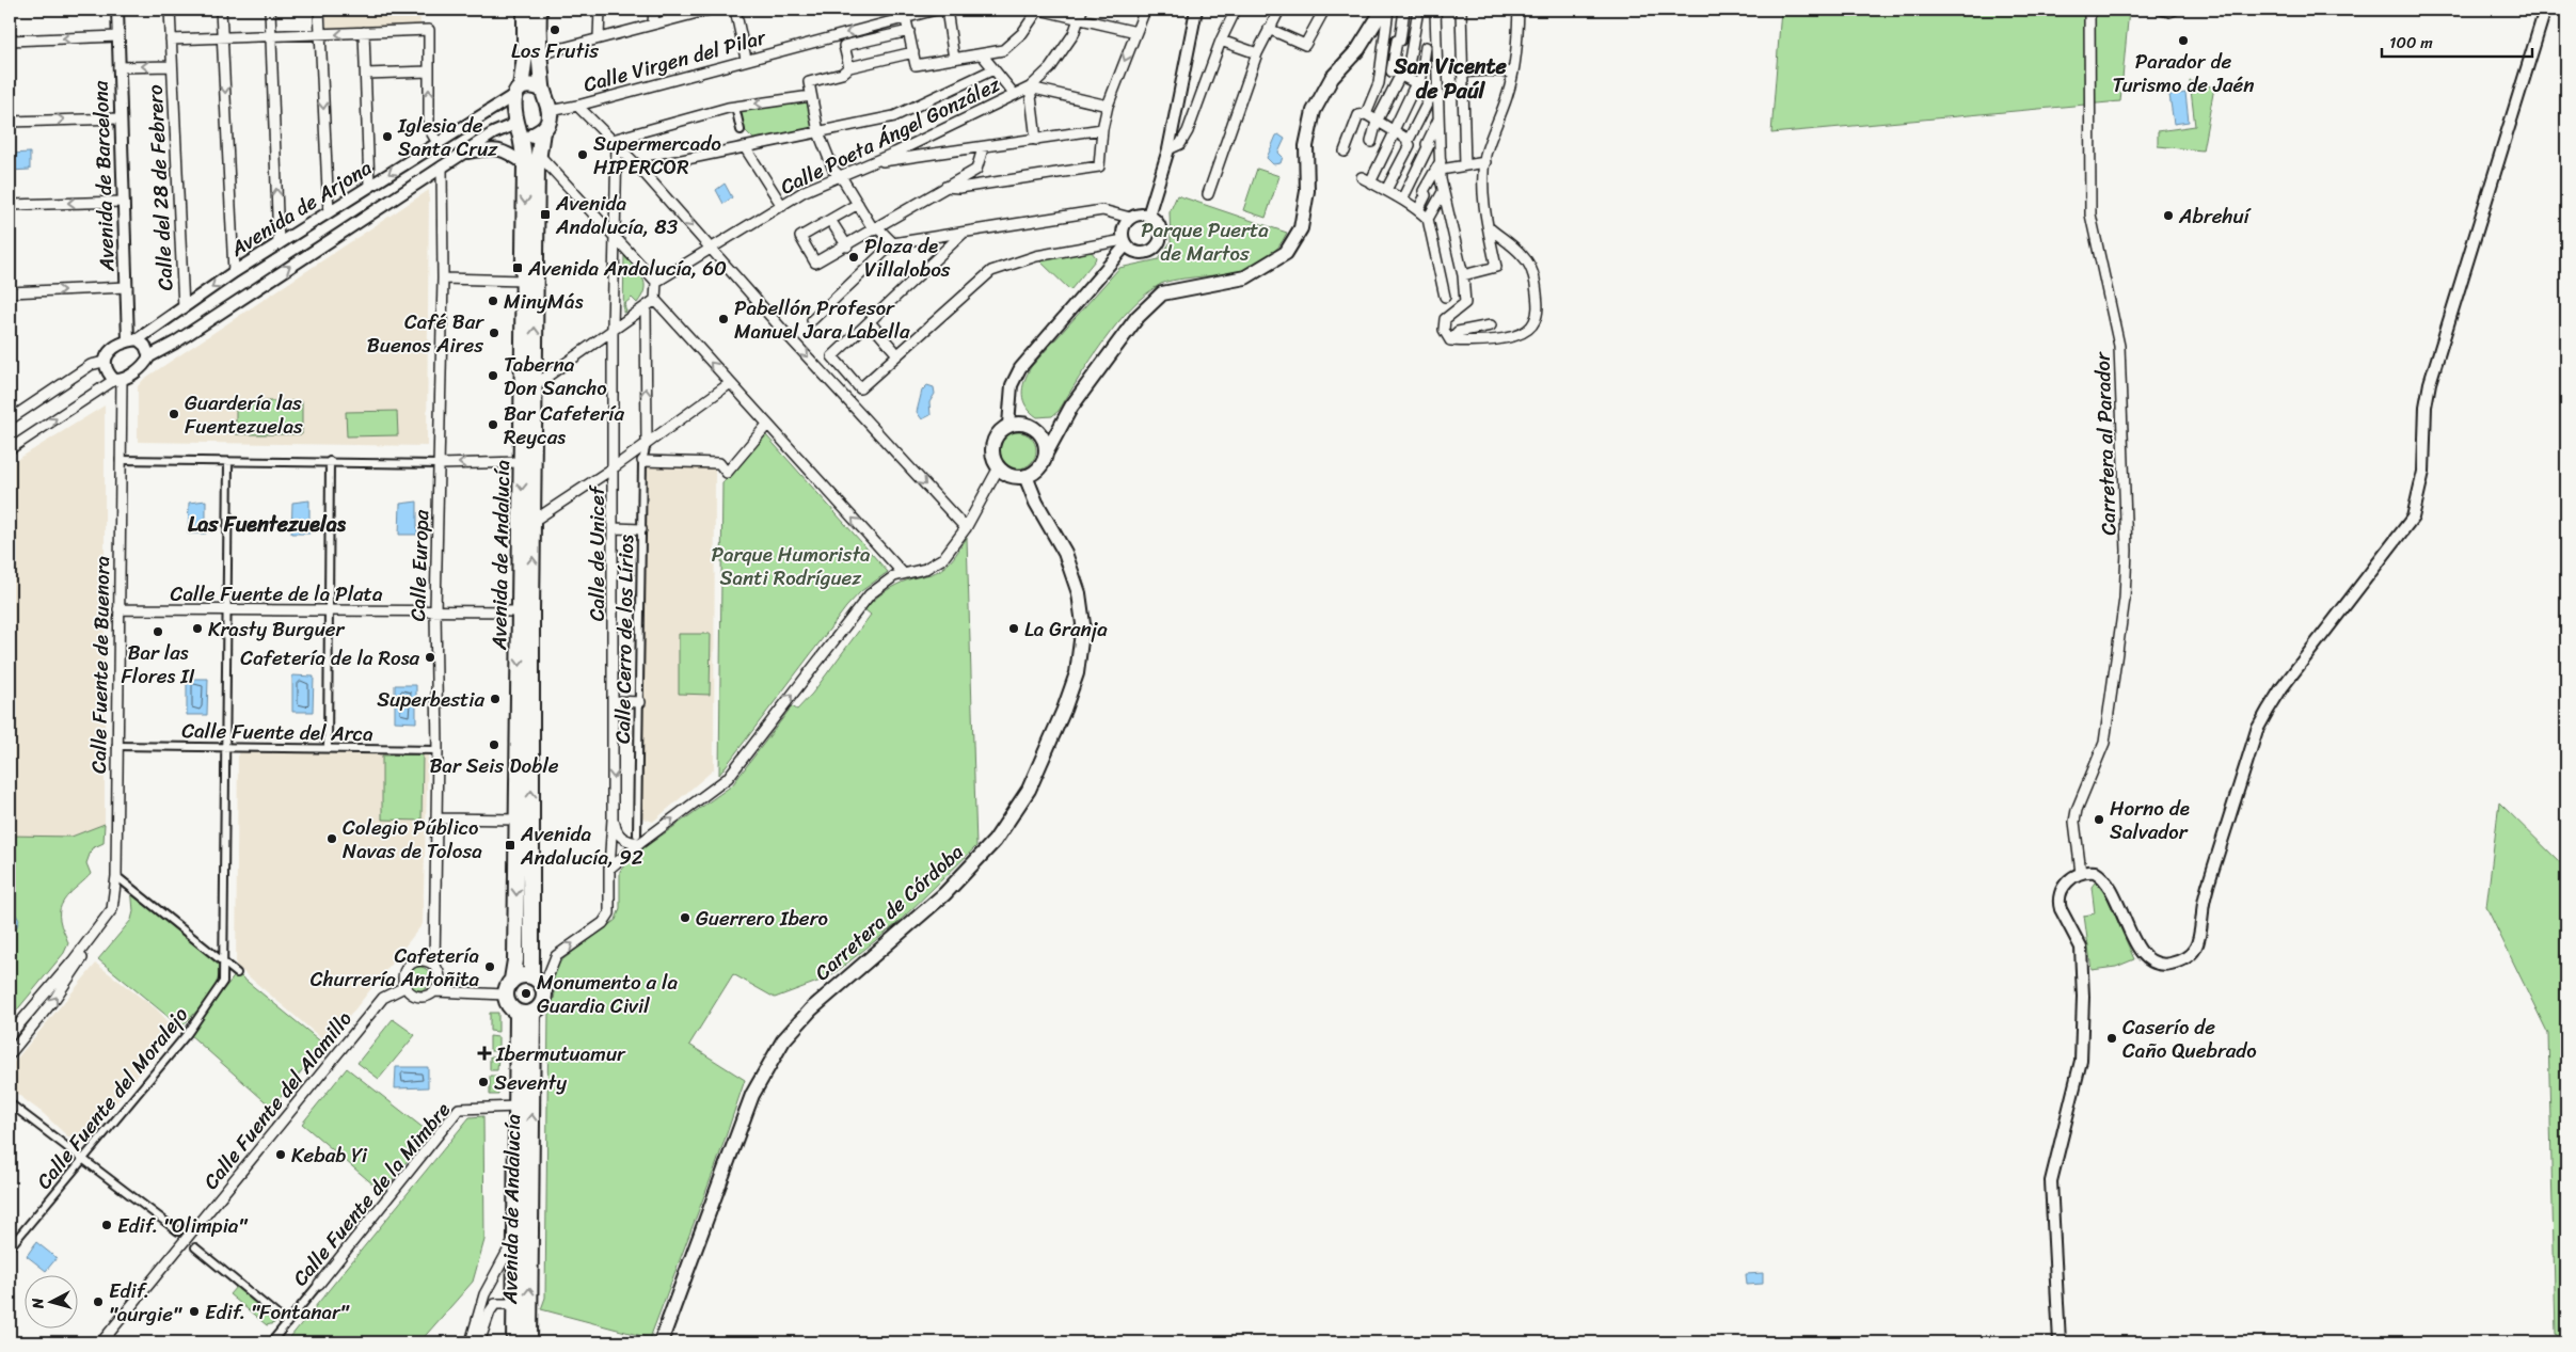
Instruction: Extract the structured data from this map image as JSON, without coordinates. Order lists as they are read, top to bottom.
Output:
{
  "streets": {
    "main road": ["Avenida de Andalucía", "Carretera de Córdoba"],
    "street": [
      "Calle Virgen del Pilar",
      "Calle Poeta Ángel González",
      "Avenida de Barcelona",
      "Calle del 28 de Febrero",
      "Avenida de Arjona",
      "Carretera al Parador",
      "Calle de Unicef",
      "Calle Europa",
      "Calle Fuente de la Plata",
      "Calle Cerro de los Lírios",
      "Calle Fuente de Buenora",
      "Calle Fuente del Arca",
      "Calle Fuente del Moralejo",
      "Calle Fuente del Alamillo",
      "Calle Fuente de la Mimbre"
    ]
  },
  "crossings": [
    ["Calle Virgen del Pilar", "Avenida de Arjona"],
    ["Calle Virgen del Pilar", "Avenida de Andalucía"],
    ["Avenida de Barcelona", "Avenida de Arjona"],
    ["Avenida de Barcelona", "Calle Fuente de Buenora"],
    ["Calle del 28 de Febrero", "Avenida de Arjona"],
    ["Avenida de Arjona", "Avenida de Andalucía"],
    ["Avenida de Arjona", "Calle Europa"],
    ["Avenida de Arjona", "Calle Fuente de Buenora"],
    ["Calle de Unicef", "Avenida de Andalucía"],
    ["Avenida de Andalucía", "Calle Fuente de la Plata"],
    ["Avenida de Andalucía", "Calle Fuente de la Mimbre"],
    ["Calle Europa", "Calle Fuente de la Plata"],
    ["Calle Europa", "Calle Fuente del Arca"],
    ["Calle Europa", "Calle Fuente del Alamillo"],
    ["Calle Fuente de la Plata", "Calle Fuente de Buenora"],
    ["Calle Fuente de la Plata", "Calle Fuente del Moralejo"],
    ["Calle Fuente de Buenora", "Calle Fuente del Arca"],
    ["Calle Fuente del Arca", "Calle Fuente del Moralejo"]
  ],
  "districts": ["San Vicente de Paúl", "Las Fuentezuelas"],
  "parks": ["Parque Puerta de Martos", "Parque Humorista Santi Rodríguez"],
  "places": {
    "other": [
      "Los Frutis",
      "Parador de Turismo de Jaén",
      "Iglesia de Santa Cruz",
      "Supermercado HIPERCOR",
      "Abrehuí",
      "Plaza de Villalobos",
      "MinyMás",
      "Pabellón Profesor Manuel Jara Labella",
      "Café Bar Buenos Aires",
      "Taberna Don Sancho",
      "Guardería las Fuentezuelas",
      "Bar Cafetería Reycas",
      "Krasty Burguer",
      "La Granja",
      "Bar las Flores II",
      "Cafetería de la Rosa",
      "Superbestia",
      "Bar Seis Doble",
      "Horno de Salvador",
      "Colegio Público Navas de Tolosa",
      "Guerrero Ibero",
      "Cafetería Churrería Antoñita",
      "Monumento a la Guardia Civil",
      "Caserío de Caño Quebrado",
      "Seventy",
      "Kebab Yi",
      "Edif. \"Olimpia\"",
      "Edif. \"aurgie\"",
      "Edif. \"Fontanar\""
    ],
    "transit": ["Avenida Andalucía, 83", "Avenida Andalucía, 60", "Avenida Andalucía, 92"],
    "health": ["Ibermutuamur"]
  },
  "scale_bar": "100 m",
  "north": "left"
}
